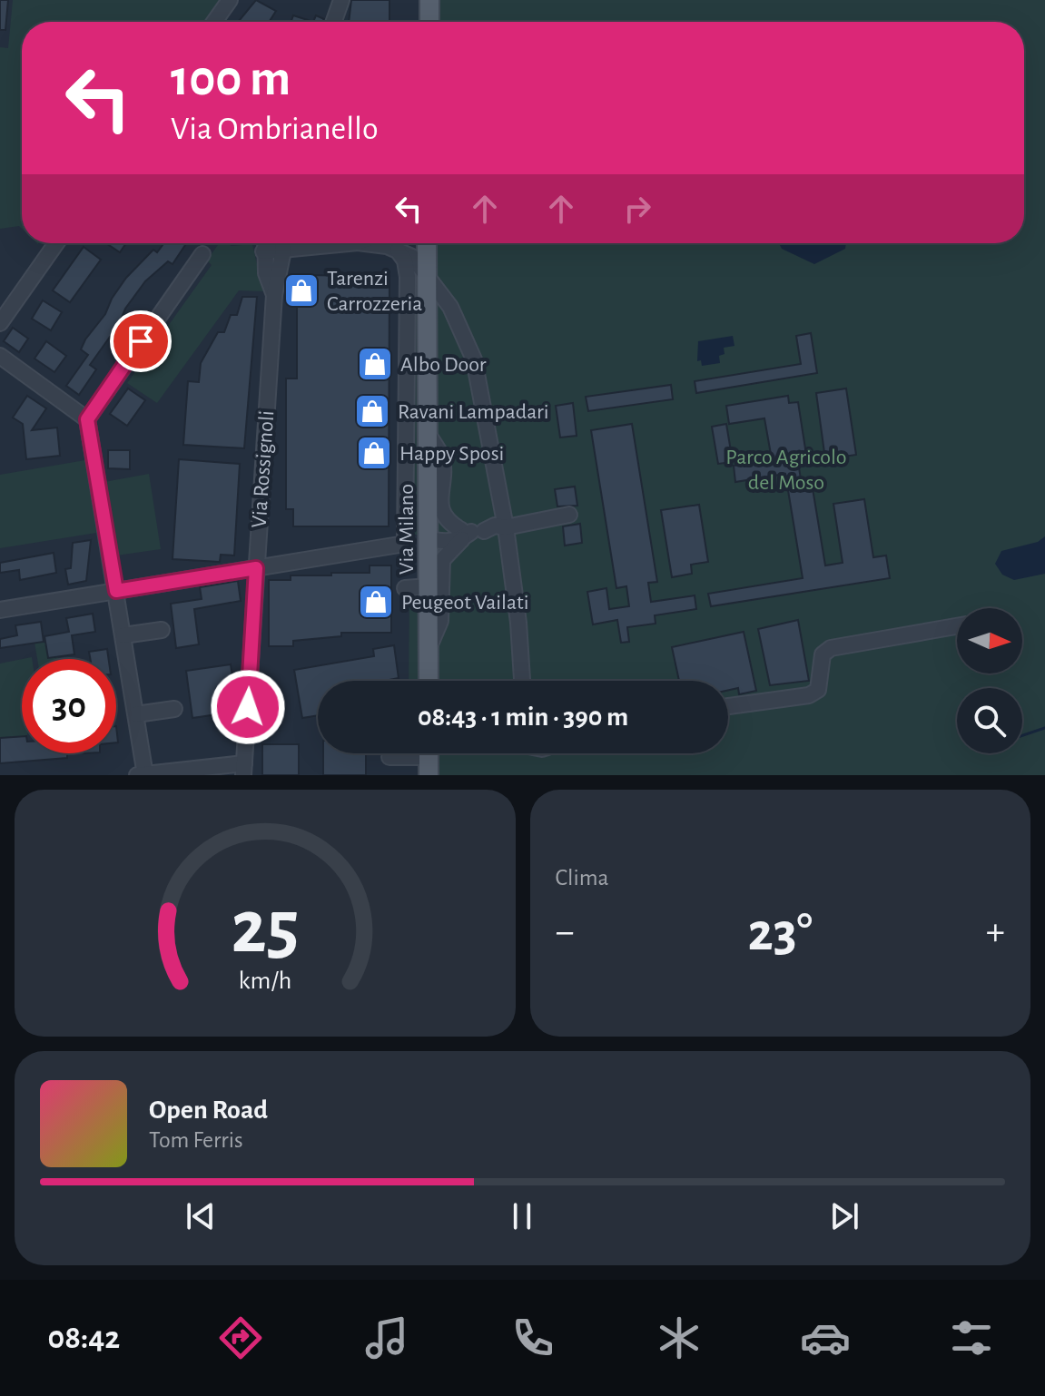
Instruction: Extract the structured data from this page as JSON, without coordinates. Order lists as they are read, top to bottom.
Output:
{
  "streets": {
    "main road": ["Via Milano"],
    "street": ["Via Rossignoli"]
  },
  "parks": ["Parco Agricolo del Moso"],
  "places": {
    "shop": [
      "Tarenzi Carrozzeria",
      "Albo Door",
      "Ravani Lampadari",
      "Happy Sposi",
      "Peugeot Vailati"
    ]
  },
  "north": "right",
  "page": {
    "turn": ["100 m", "Via Ombrianello"],
    "limit": "30",
    "trip": "08:43 · 1 min · 390 m",
    "tile": "Clima",
    "heat": ["−", "23°", "+"],
    "song": ["Open Road", "Tom Ferris"],
    "tabs": "08:42",
    "gauge": ["25", "km/h"]
  }
}
